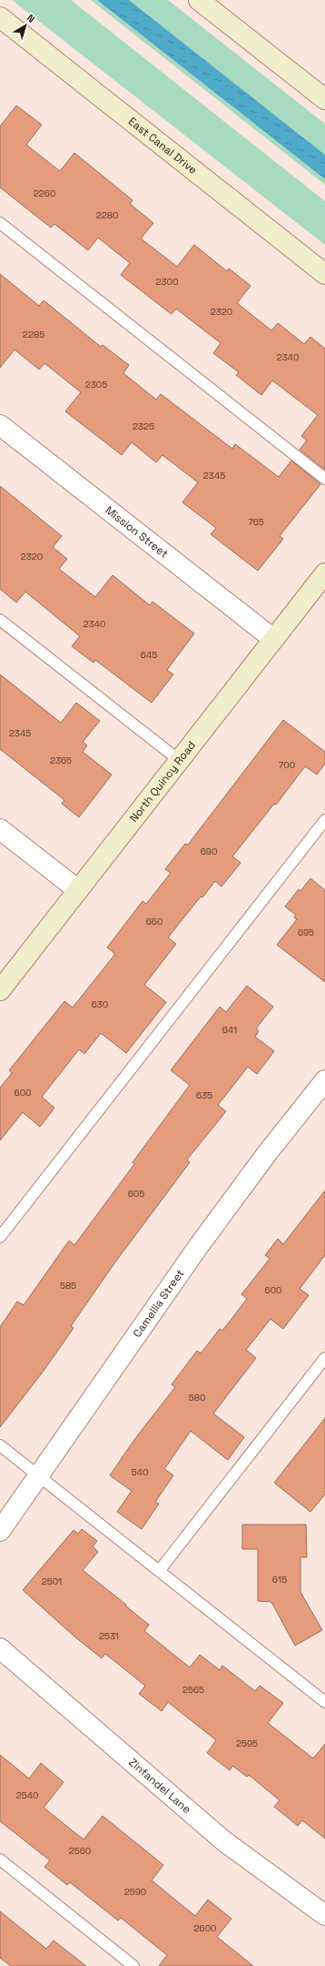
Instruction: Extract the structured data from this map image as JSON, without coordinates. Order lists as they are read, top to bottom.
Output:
{
  "streets": {
    "main road": ["East Canal Drive", "North Quincy Road"],
    "street": ["Mission Street", "Camellia Street", "Zinfandel Lane"]
  },
  "crossings": [
    ["Mission Street", "North Quincy Road"]
  ],
  "house_numbers": [
    "2260",
    "2280",
    "2300",
    "2320",
    "2285",
    "2340",
    "2305",
    "2325",
    "2345",
    "765",
    "2320",
    "2340",
    "645",
    "2345",
    "2365",
    "700",
    "690",
    "660",
    "695",
    "630",
    "641",
    "600",
    "635",
    "605",
    "585",
    "600",
    "580",
    "540",
    "615",
    "2501",
    "2531",
    "2565",
    "2595",
    "2540",
    "2560",
    "2590",
    "2600"
  ],
  "north": "top right"
}
